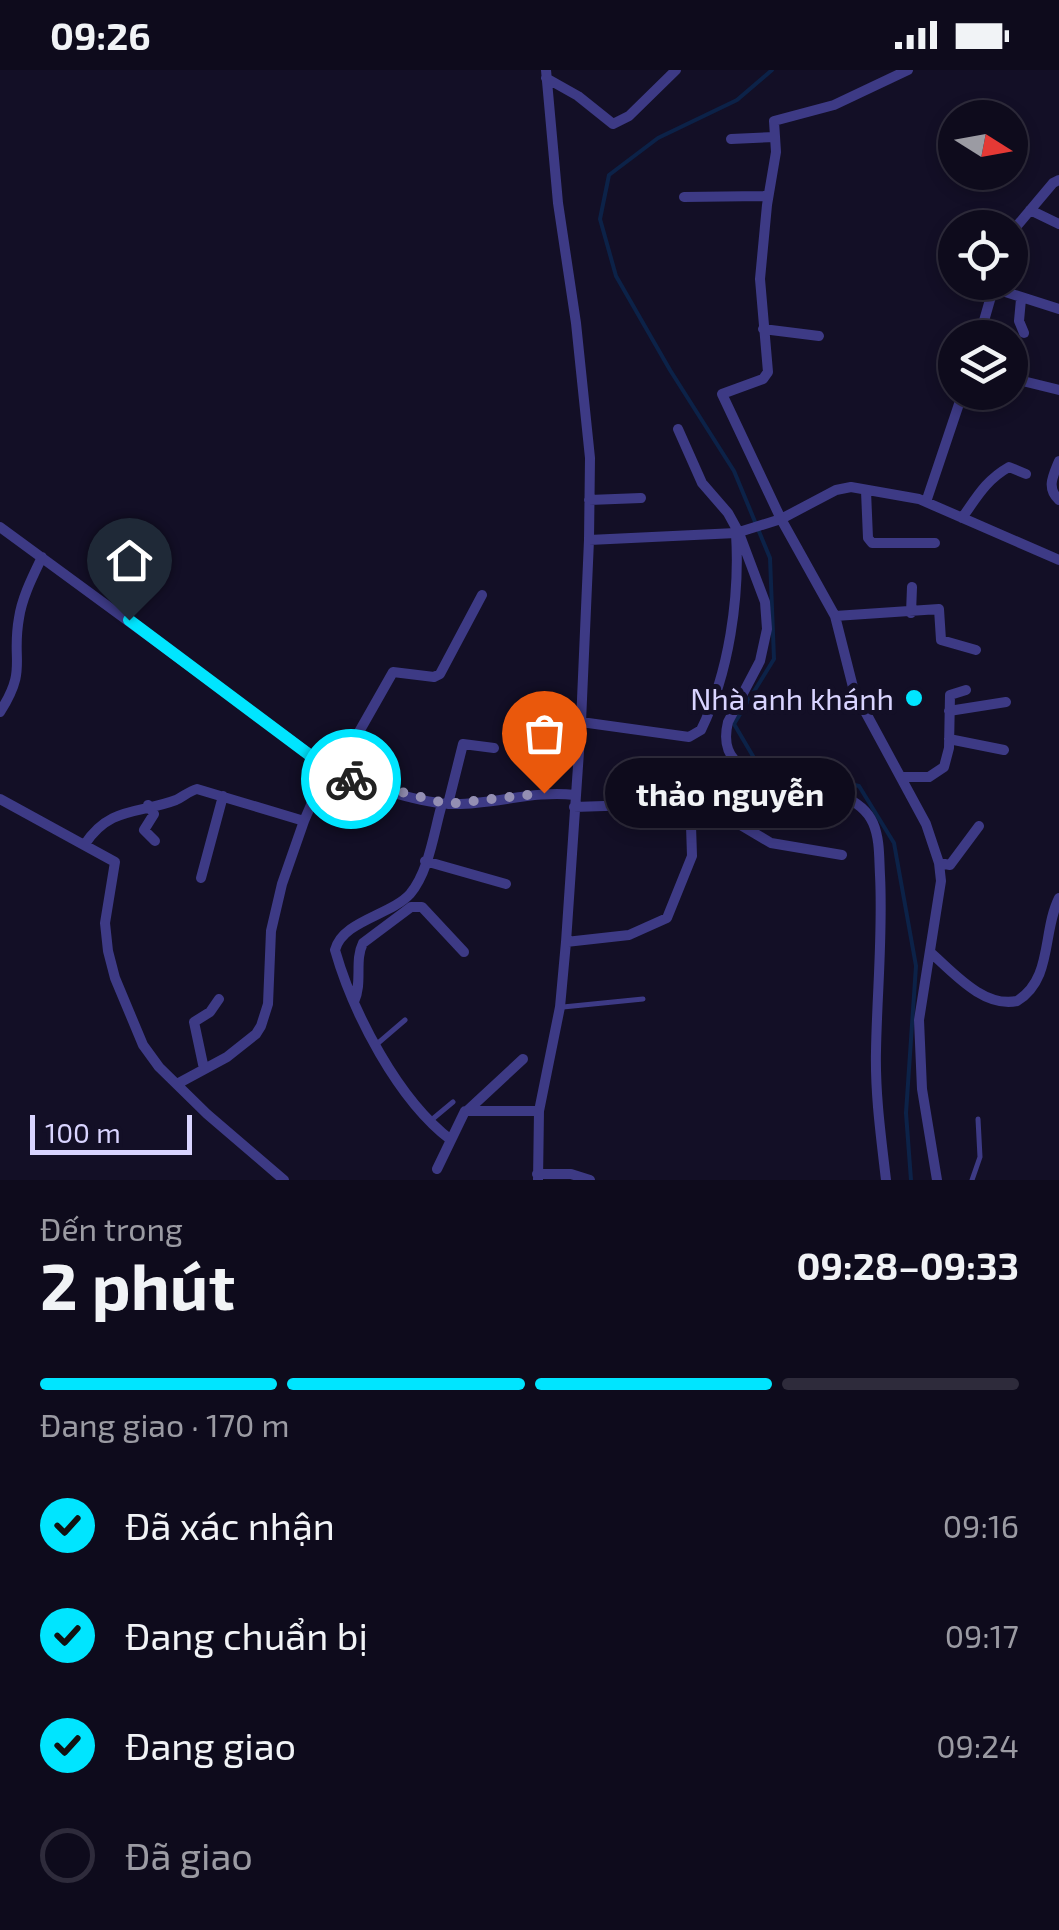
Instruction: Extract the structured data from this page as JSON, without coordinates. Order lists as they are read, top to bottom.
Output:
{
  "places": ["Nhà anh khánh", "thảo nguyễn"],
  "scale_bar": "100 m",
  "north": "right",
  "page": {
    "status": "09:26",
    "bubble": "thảo nguyễn",
    "scale": "100 m",
    "heading": ["2 phút", "Đến trong", "09:28–09:33"],
    "bar": "Đang giao · 170 m",
    "list": [
      ["Đã xác nhận", "09:16"],
      ["Đang chuẩn bị", "09:17"],
      ["Đang giao", "09:24"],
      "Đã giao"
    ]
  }
}
